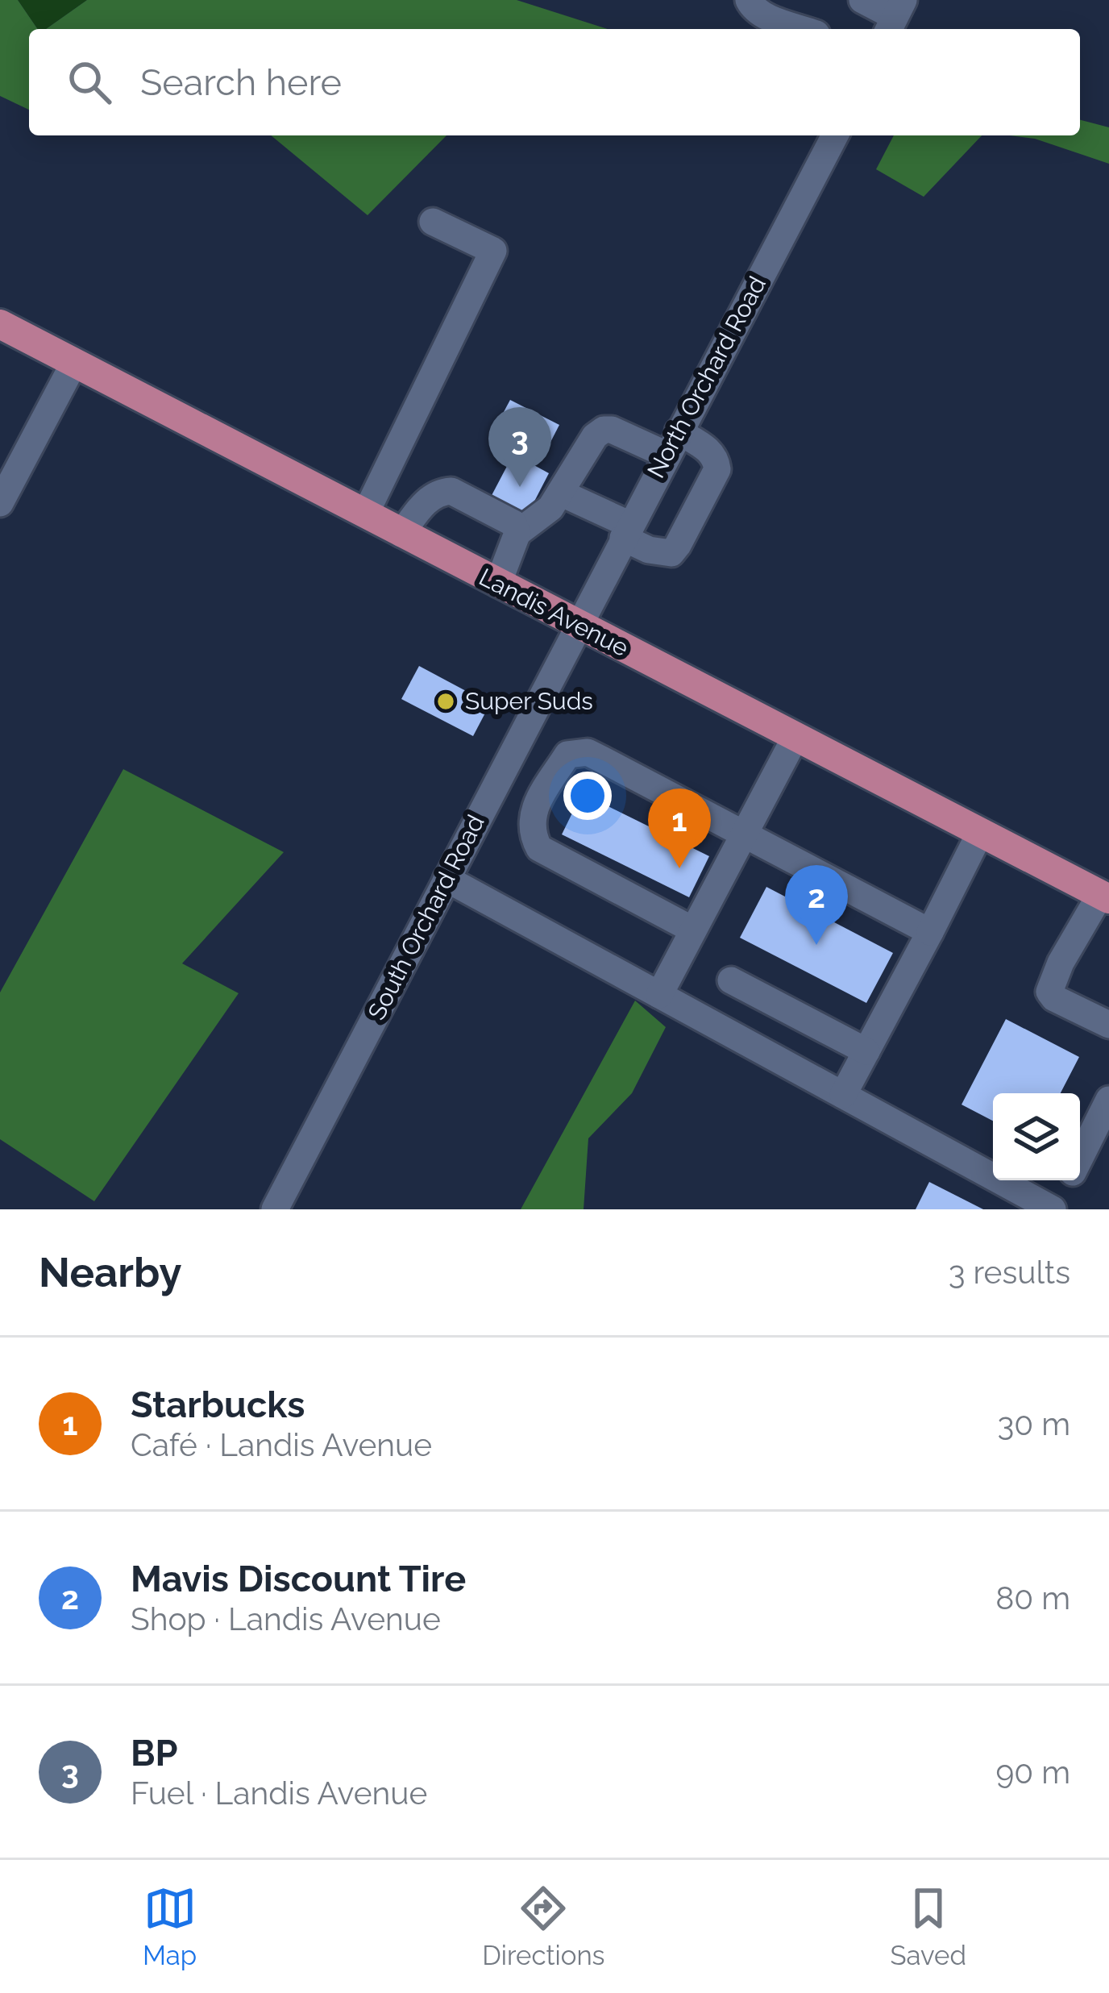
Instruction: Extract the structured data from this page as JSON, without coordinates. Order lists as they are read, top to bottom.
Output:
{
  "streets": {
    "main road": ["Landis Avenue"],
    "street": ["North Orchard Road", "South Orchard Road"]
  },
  "crossings": [
    ["North Orchard Road", "Landis Avenue"],
    ["North Orchard Road", "South Orchard Road"],
    ["Landis Avenue", "South Orchard Road"]
  ],
  "places": ["Super Suds"],
  "page": {
    "search": "Search here",
    "pins": ["3", "1", "2"],
    "heading": ["Nearby", "3 results"],
    "list": [
      {
        "mark": "1",
        "name": "Starbucks",
        "note": "Café · Landis Avenue",
        "value": "30 m"
      },
      {
        "mark": "2",
        "name": "Mavis Discount Tire",
        "note": "Shop · Landis Avenue",
        "value": "80 m"
      },
      {
        "mark": "3",
        "name": "BP",
        "note": "Fuel · Landis Avenue",
        "value": "90 m"
      }
    ],
    "nav": ["Map", "Directions", "Saved"]
  }
}
